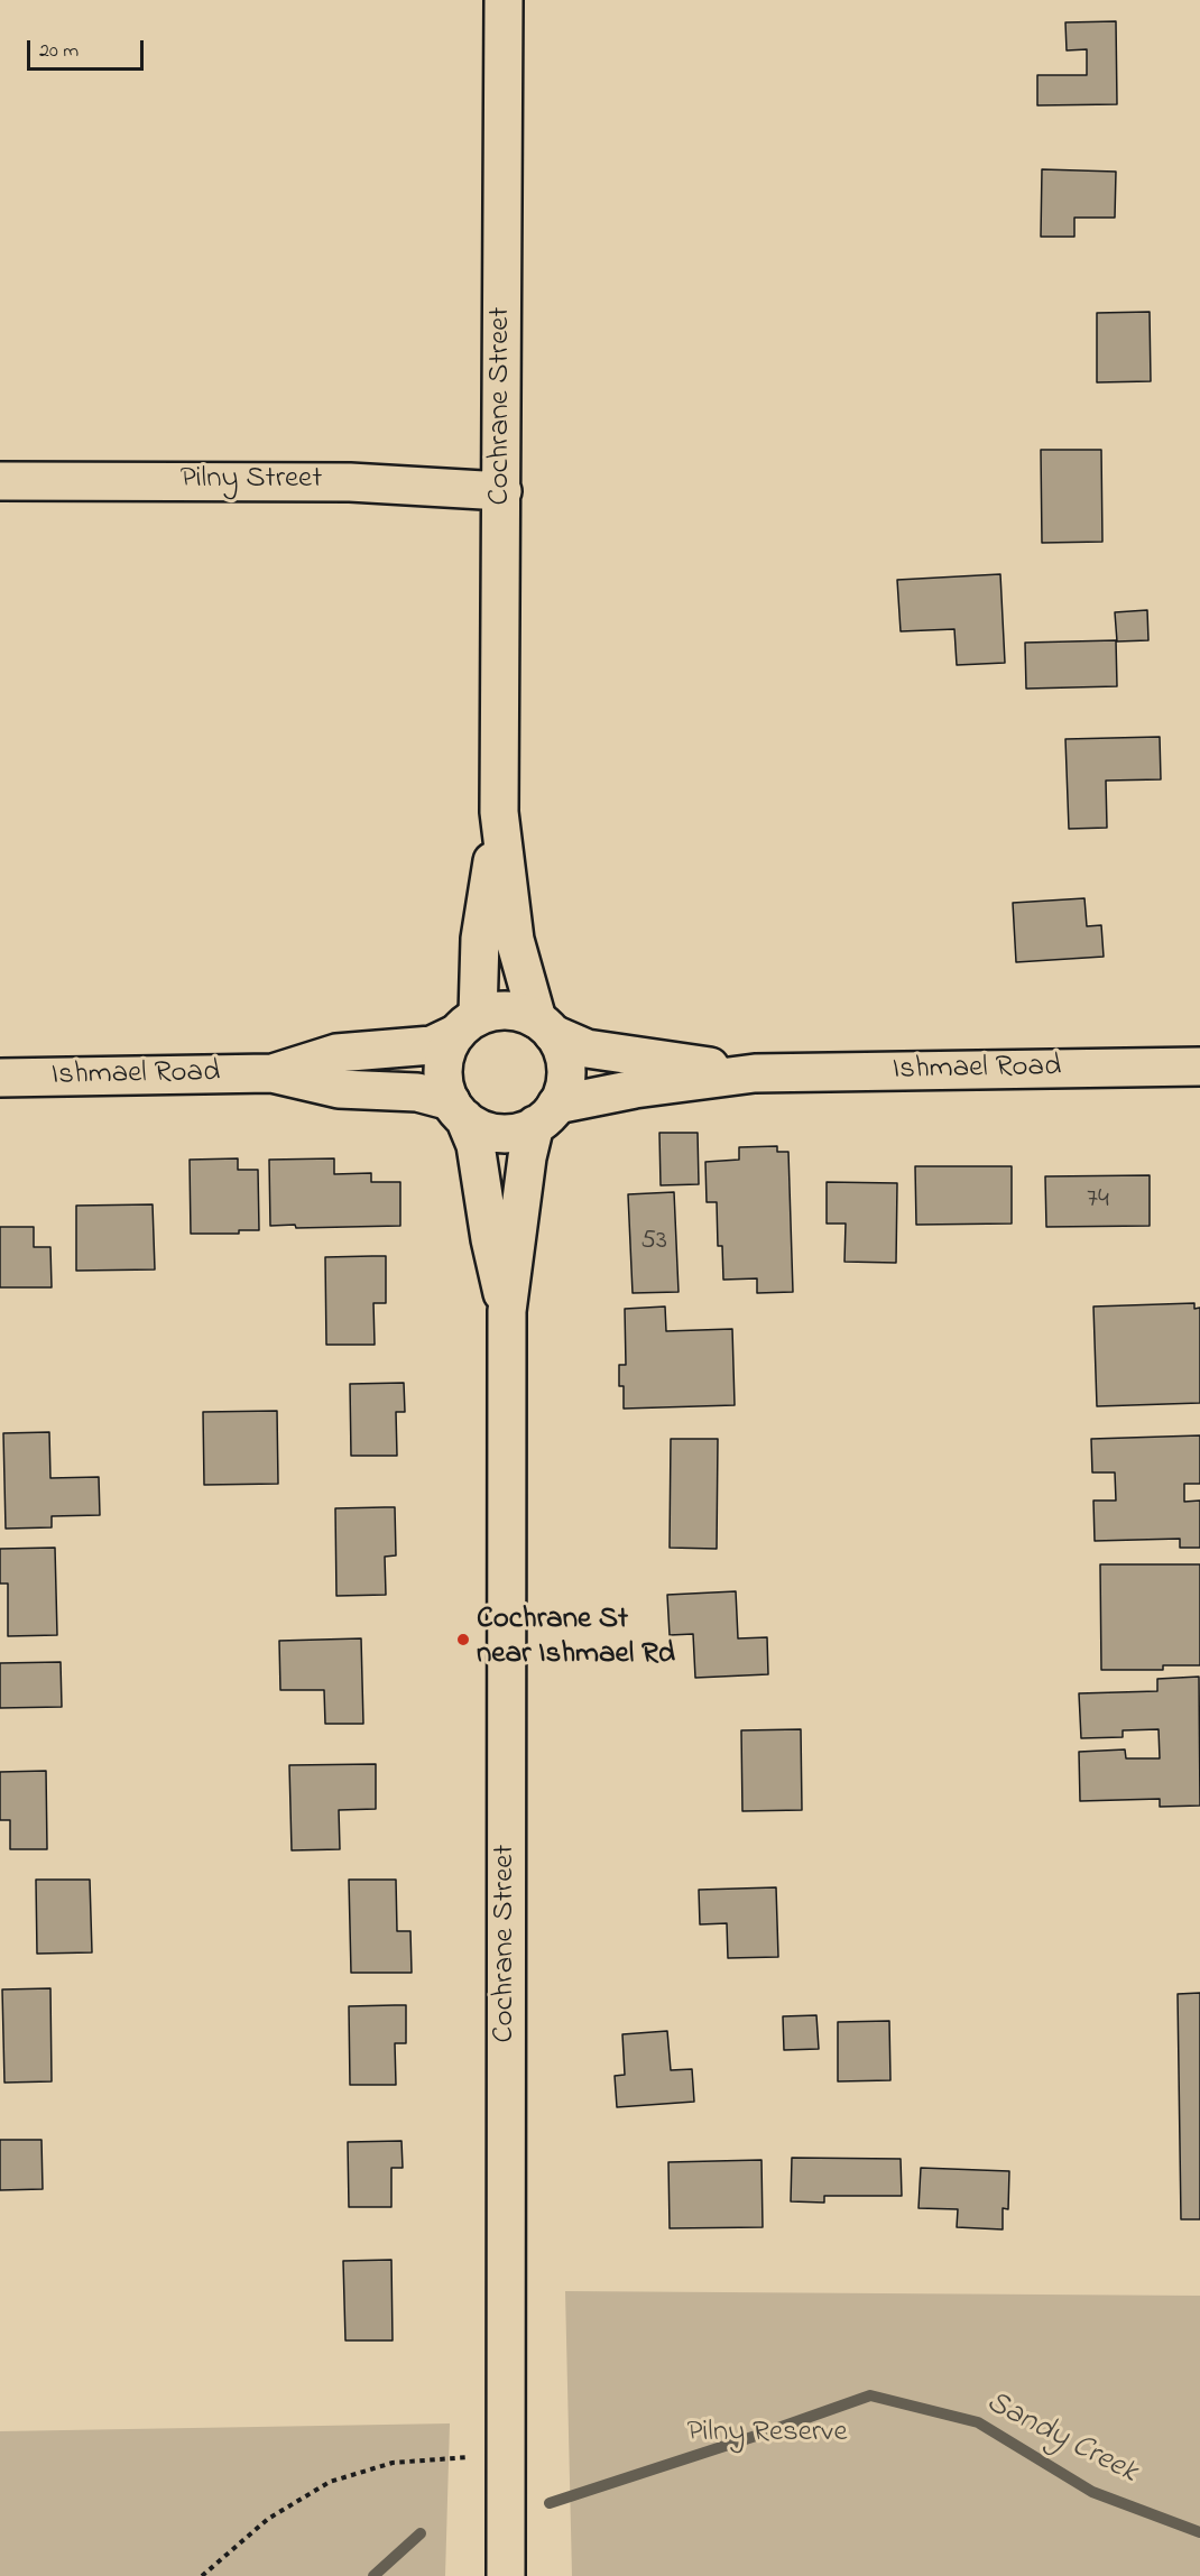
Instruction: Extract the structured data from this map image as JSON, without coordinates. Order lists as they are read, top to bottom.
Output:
{
  "streets": {
    "street": ["Cochrane Street", "Pilny Street", "Ishmael Road"]
  },
  "crossings": [
    ["Cochrane Street", "Pilny Street"],
    ["Cochrane Street", "Ishmael Road"]
  ],
  "water": ["Sandy Creek"],
  "parks": ["Pilny Reserve"],
  "places": ["Cochrane St near Ishmael Rd"],
  "house_numbers": ["74", "53"],
  "scale_bar": "20 m"
}
